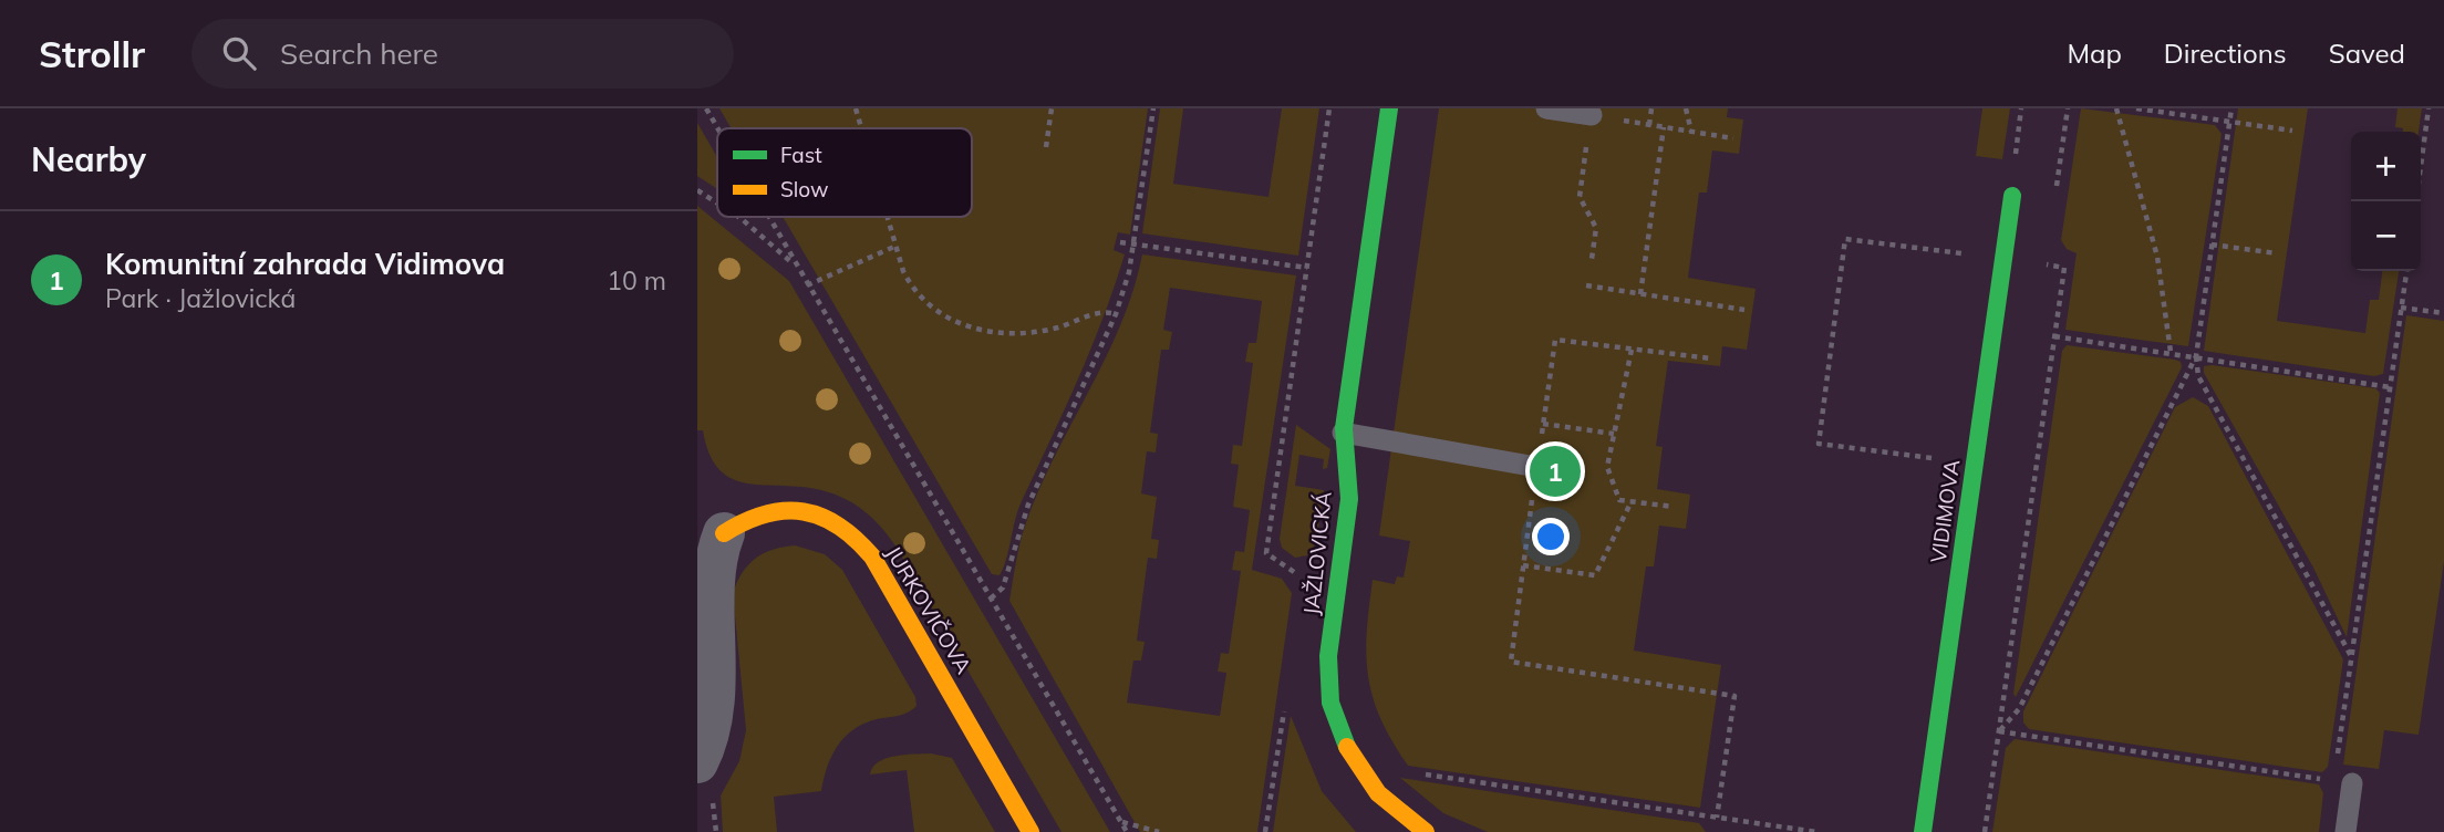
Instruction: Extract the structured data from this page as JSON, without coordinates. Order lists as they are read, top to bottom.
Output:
{
  "streets": {
    "street": ["VIDIMOVA", "JAŽLOVICKÁ", "JURKOVIČOVA"]
  },
  "legend": ["Fast", "Slow"],
  "page": {
    "header": "Strollr",
    "search": "Search here",
    "nav": ["Map", "Directions", "Saved"],
    "heading": "Nearby",
    "map_buttons": ["+", "−"],
    "list": [
      {
        "mark": "1",
        "name": "Komunitní zahrada Vidimova",
        "note": "Park · Jažlovická",
        "value": "10 m"
      }
    ],
    "pins": "1"
  }
}
